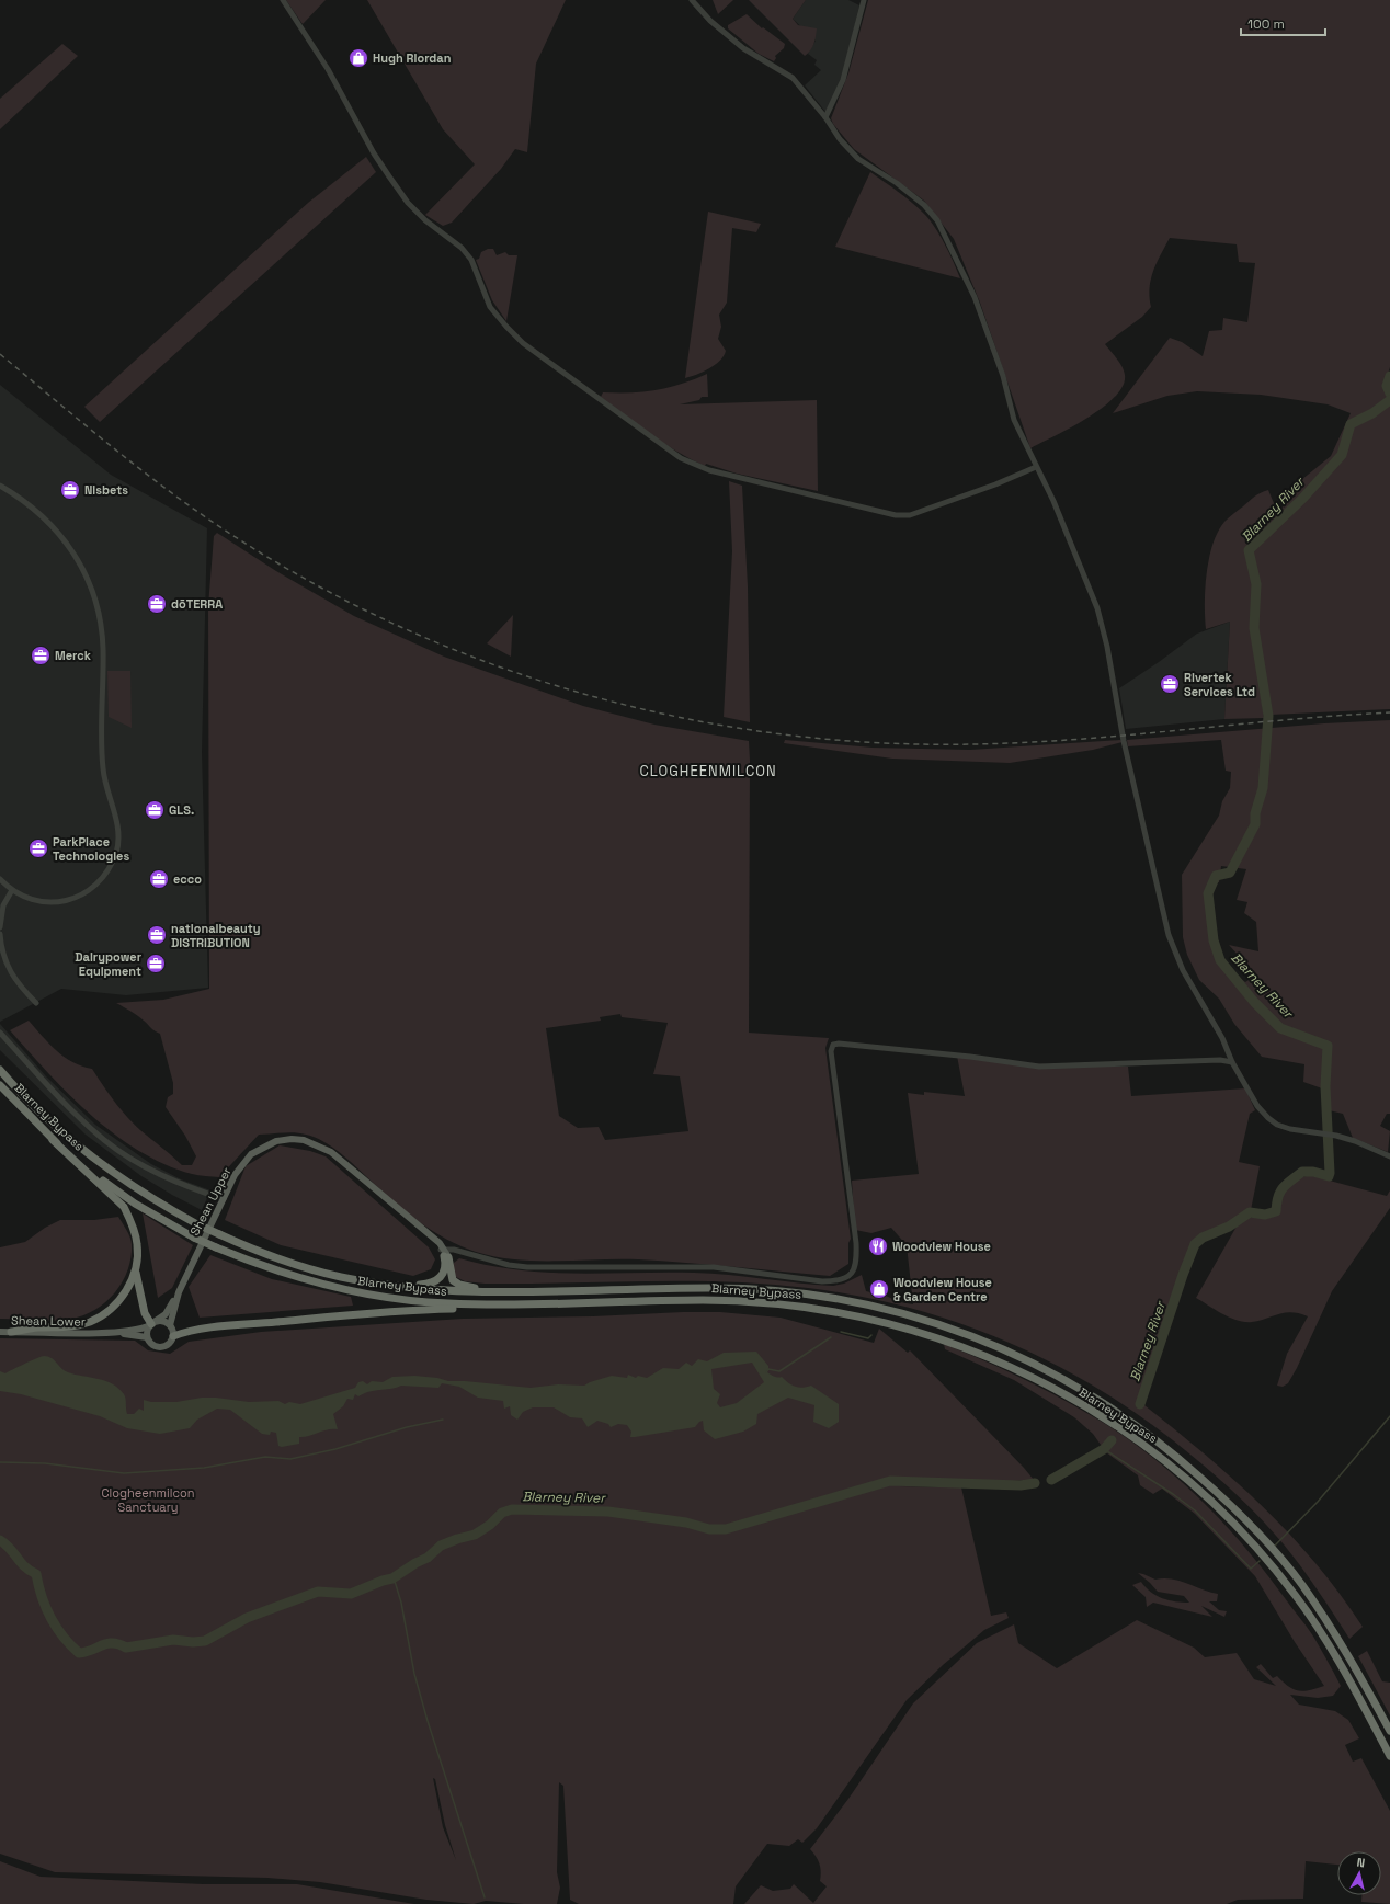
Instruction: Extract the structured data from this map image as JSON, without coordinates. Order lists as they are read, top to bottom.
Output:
{
  "streets": {
    "highway": ["Blarney Bypass"],
    "main road": ["Shean Upper", "Shean Lower"]
  },
  "crossings": [
    ["Shean Upper", "Shean Lower"]
  ],
  "districts": ["CLOGHEENMILCON"],
  "water": ["Blarney River"],
  "parks": ["Clogheenmilcon Sanctuary"],
  "places": {
    "shop": ["Hugh Riordan", "Woodview House & Garden Centre"],
    "office": [
      "Nisbets",
      "dōTERRA",
      "Merck",
      "Rivertek Services Ltd",
      "GLS.",
      "ParkPlace Technologies",
      "ecco",
      "nationalbeauty DISTRIBUTION",
      "Dairypower Equipment"
    ],
    "restaurant": ["Woodview House"]
  },
  "scale_bar": "100 m",
  "north": "top"
}
